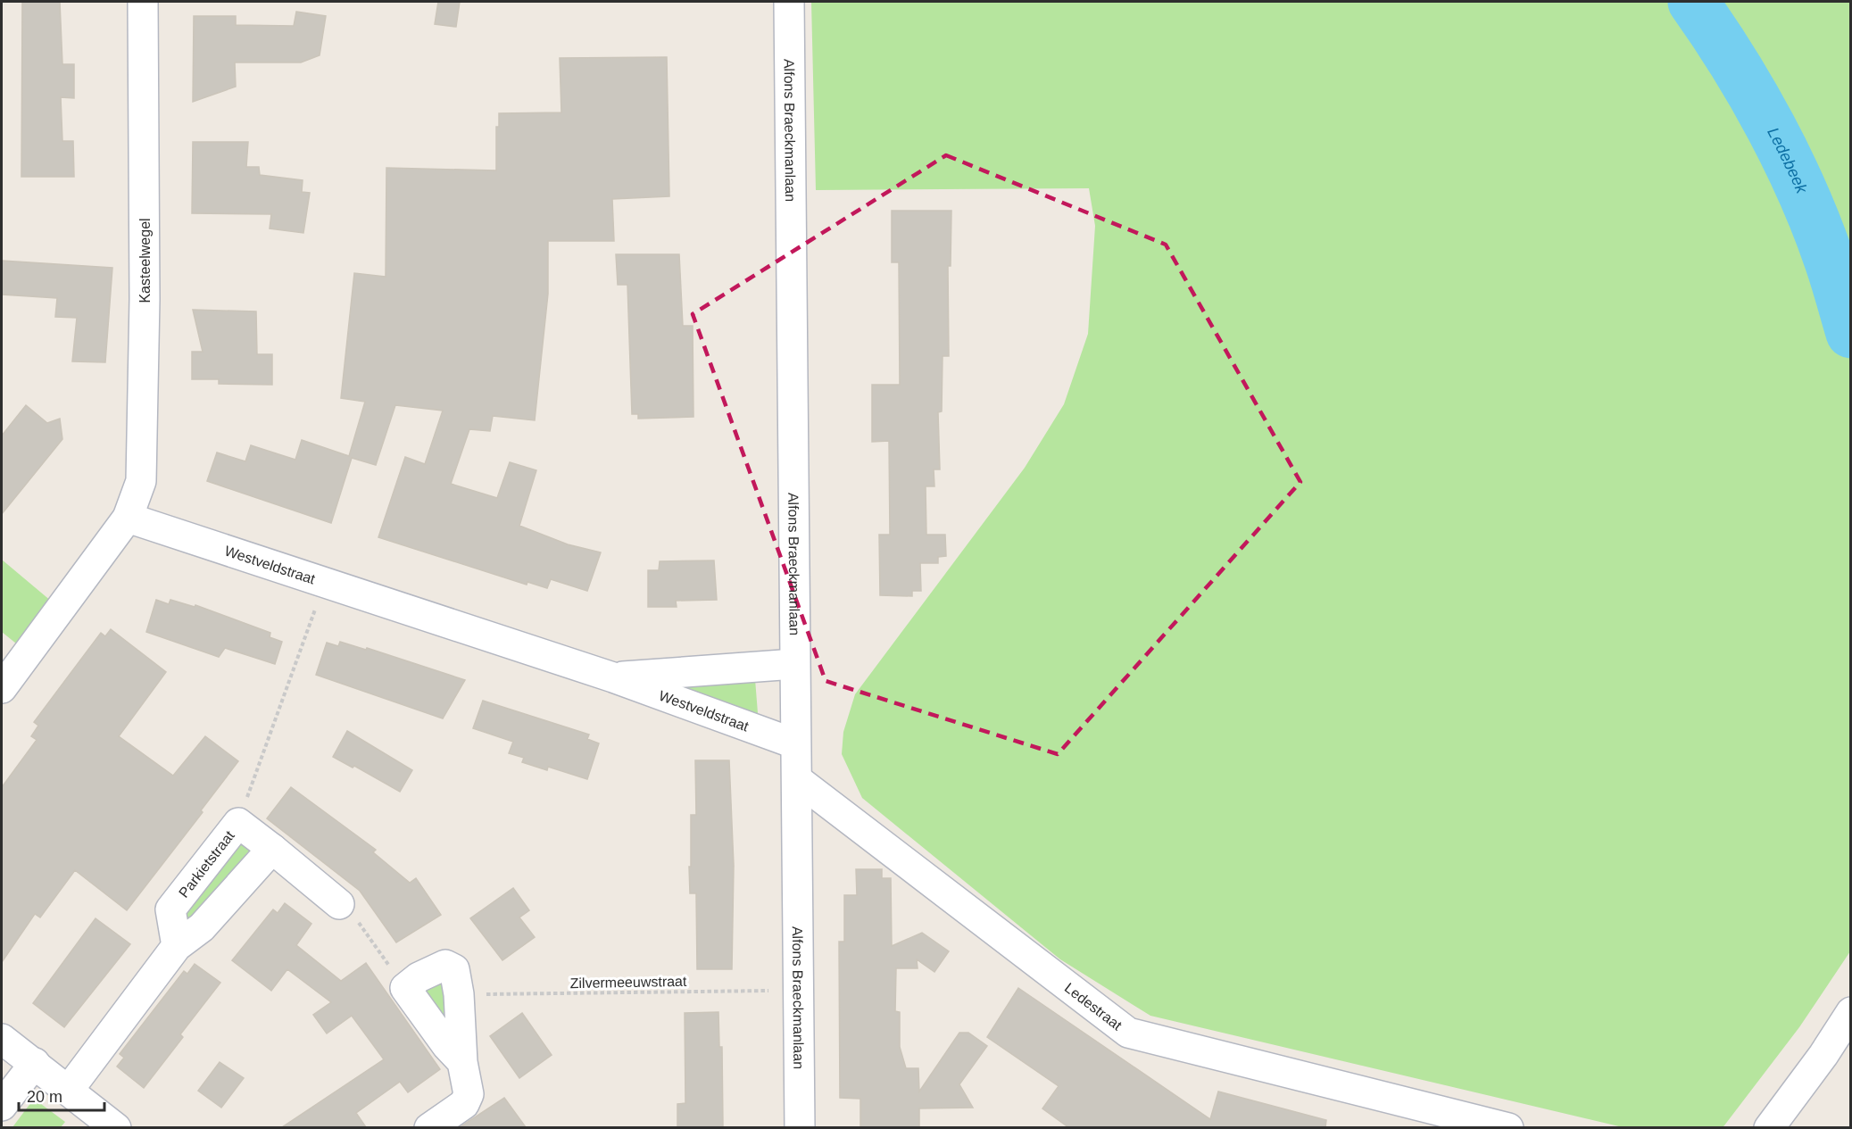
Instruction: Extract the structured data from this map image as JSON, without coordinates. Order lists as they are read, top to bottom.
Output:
{
  "streets": {
    "street": [
      "Alfons Braeckmanlaan",
      "Kasteelwegel",
      "Westveldstraat",
      "Parkietstraat",
      "Ledestraat"
    ],
    "path": ["Zilvermeeuwstraat"]
  },
  "crossings": [
    ["Alfons Braeckmanlaan", "Westveldstraat"],
    ["Alfons Braeckmanlaan", "Zilvermeeuwstraat"],
    ["Alfons Braeckmanlaan", "Ledestraat"],
    ["Kasteelwegel", "Westveldstraat"]
  ],
  "water": ["Ledebeek"],
  "scale_bar": "20 m"
}
